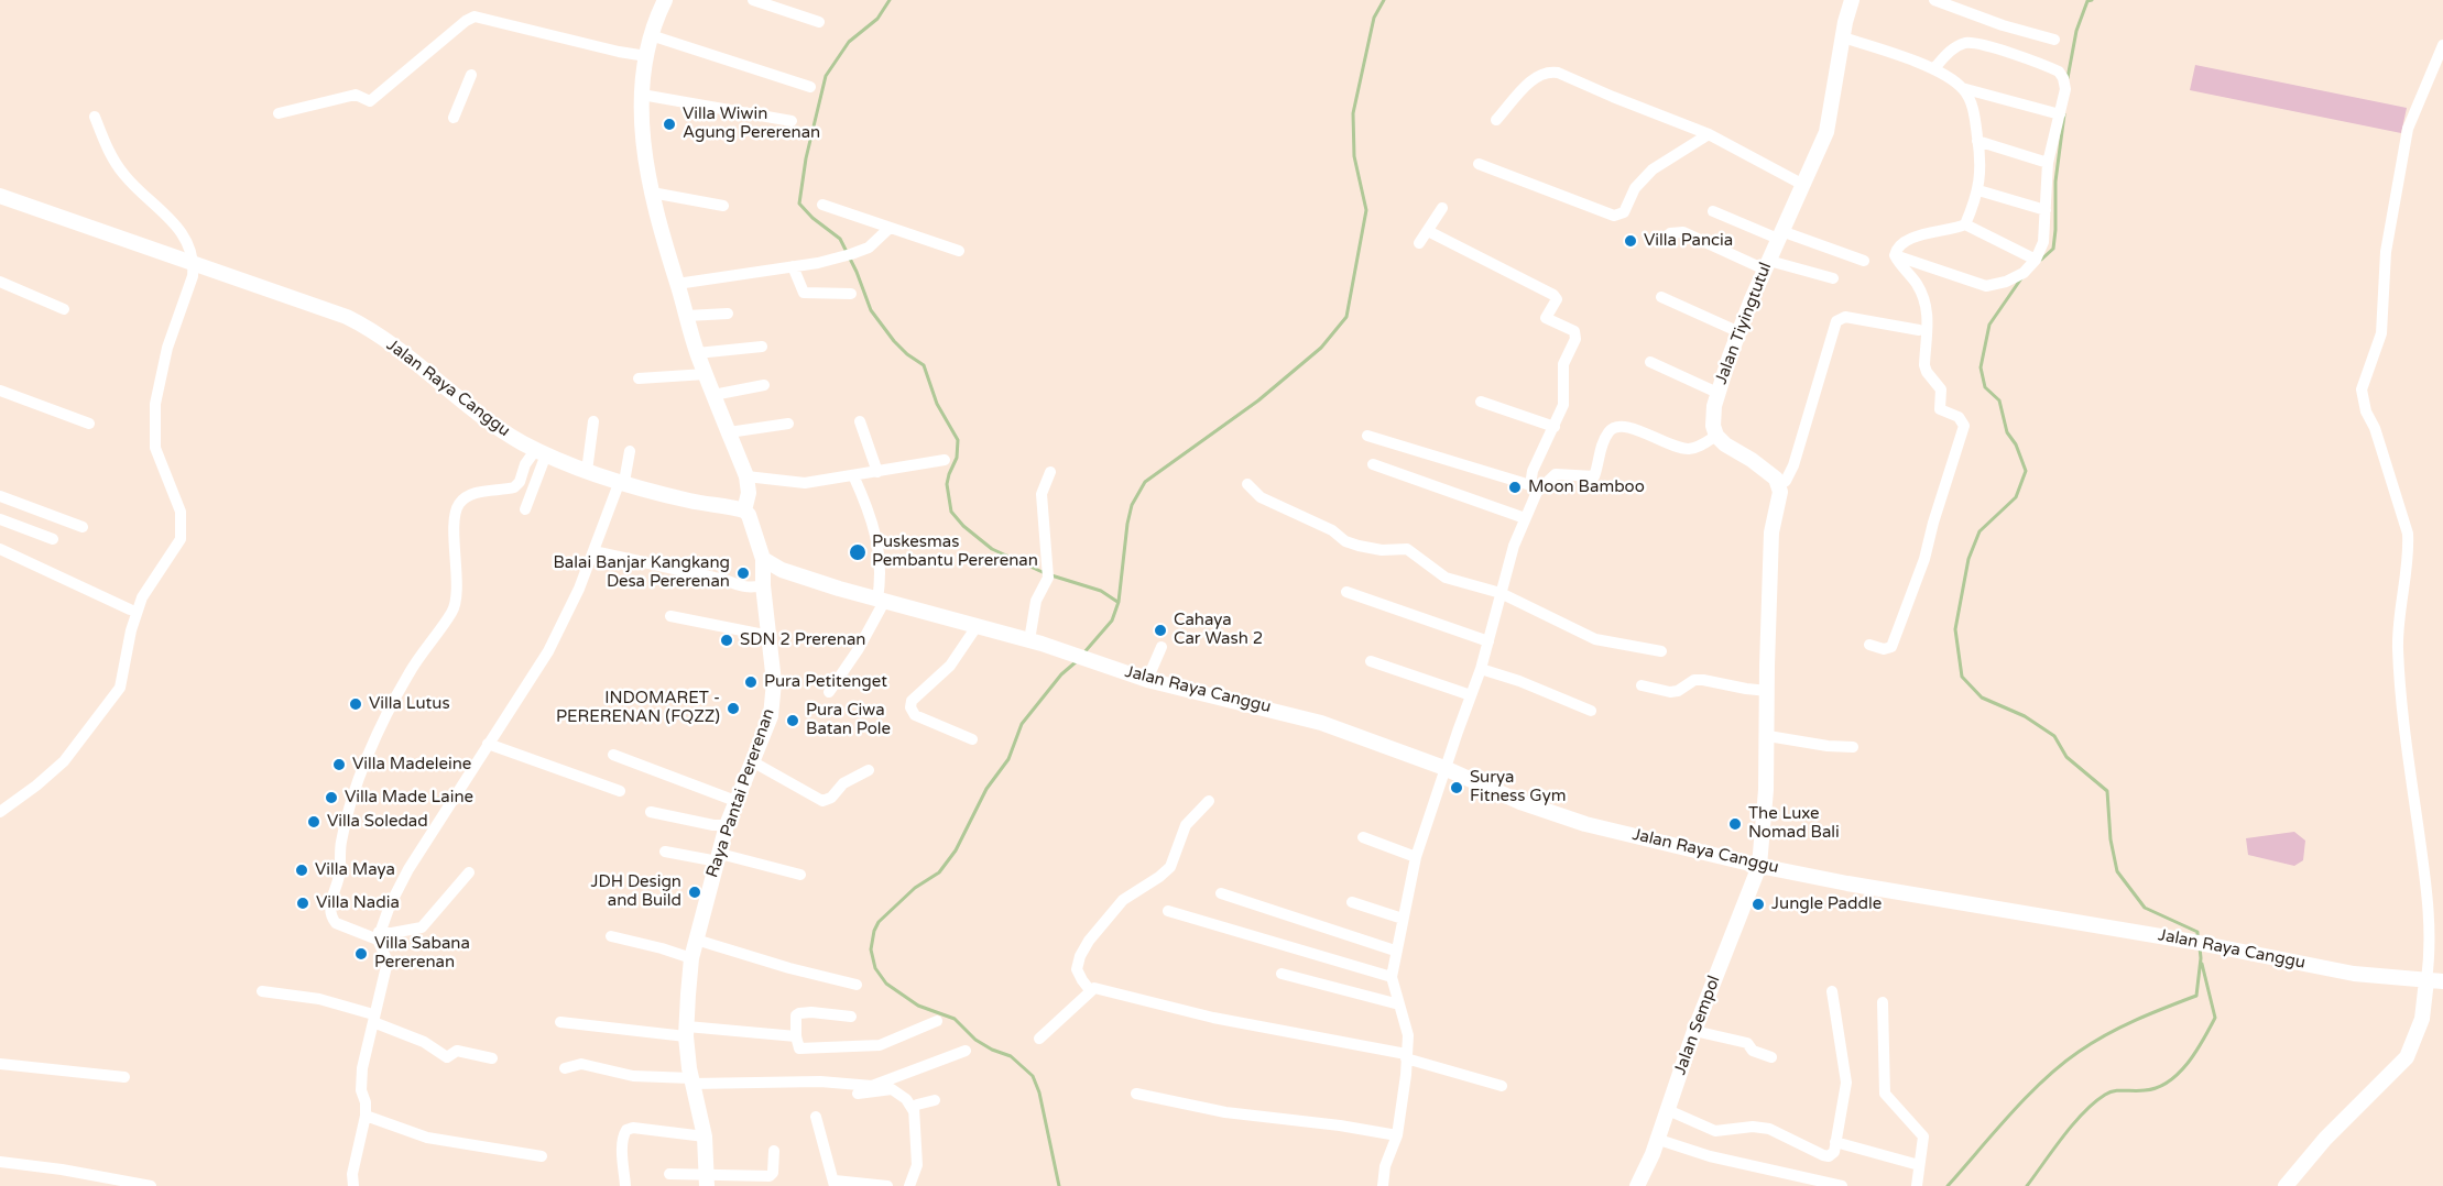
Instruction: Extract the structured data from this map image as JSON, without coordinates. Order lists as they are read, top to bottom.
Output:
{
  "streets": {
    "street": [
      "Jalan Tiyingtutul",
      "Jalan Raya Canggu",
      "Raya Pantai Pererenan",
      "Jalan Sempol"
    ]
  },
  "crossings": [
    ["Jalan Raya Canggu", "Raya Pantai Pererenan"],
    ["Jalan Raya Canggu", "Jalan Sempol"]
  ],
  "places": [
    "Villa Wiwin Agung Pererenan",
    "Villa Pancia",
    "Moon Bamboo",
    "Puskesmas Pembantu Pererenan",
    "Balai Banjar Kangkang Desa Pererenan",
    "Cahaya Car Wash 2",
    "SDN 2 Prerenan",
    "Pura Petitenget",
    "Villa Lutus",
    "INDOMARET - PERERENAN (FQZZ)",
    "Pura Ciwa Batan Pole",
    "Villa Madeleine",
    "Surya Fitness Gym",
    "Villa Made Laine",
    "Villa Soledad",
    "The Luxe Nomad Bali",
    "Villa Maya",
    "JDH Design and Build",
    "Villa Nadia",
    "Jungle Paddle",
    "Villa Sabana Pererenan"
  ]
}
